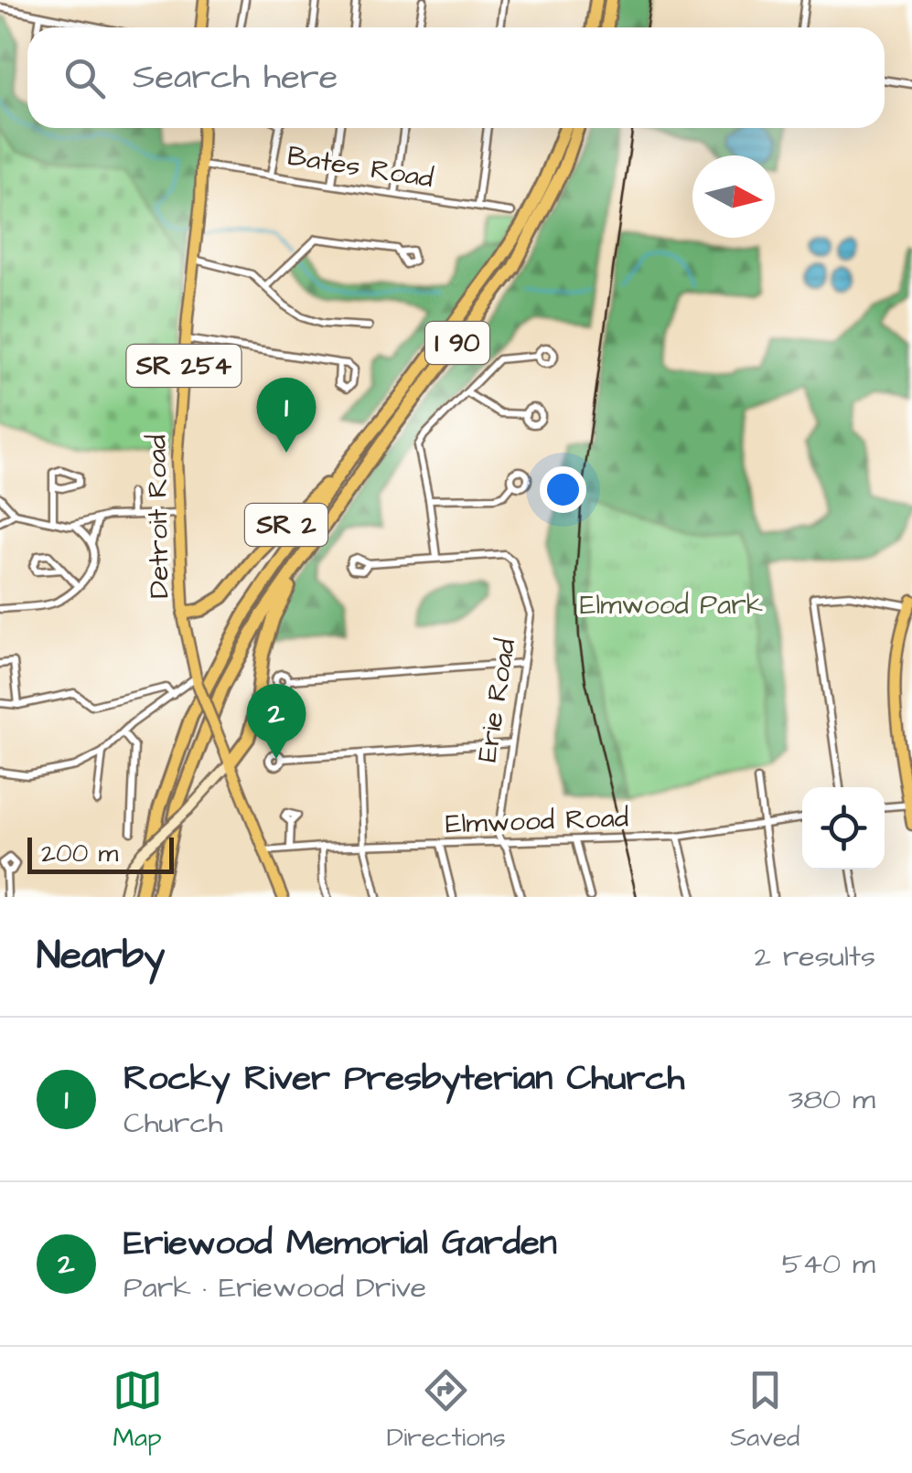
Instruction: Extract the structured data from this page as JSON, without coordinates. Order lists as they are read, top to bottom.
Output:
{
  "streets": {
    "highway": ["I 90", "SR 2"],
    "main road": ["SR 254", "Detroit Road"],
    "street": ["Bates Road", "Erie Road", "Elmwood Road"]
  },
  "crossings": [
    ["Bates Road", "Detroit Road"],
    ["I 90", "SR 2"],
    ["Detroit Road", "SR 2"],
    ["Detroit Road", "Elmwood Road"],
    ["Erie Road", "Elmwood Road"]
  ],
  "parks": ["Elmwood Park"],
  "scale_bar": "200 m",
  "north": "right",
  "page": {
    "search": "Search here",
    "pins": ["1", "2"],
    "scale": "200 m",
    "heading": ["Nearby", "2 results"],
    "list": [
      {
        "mark": "1",
        "name": "Rocky River Presbyterian Church",
        "note": "Church",
        "value": "380 m"
      },
      {
        "mark": "2",
        "name": "Eriewood Memorial Garden",
        "note": "Park · Eriewood Drive",
        "value": "540 m"
      }
    ],
    "nav": ["Map", "Directions", "Saved"]
  }
}
